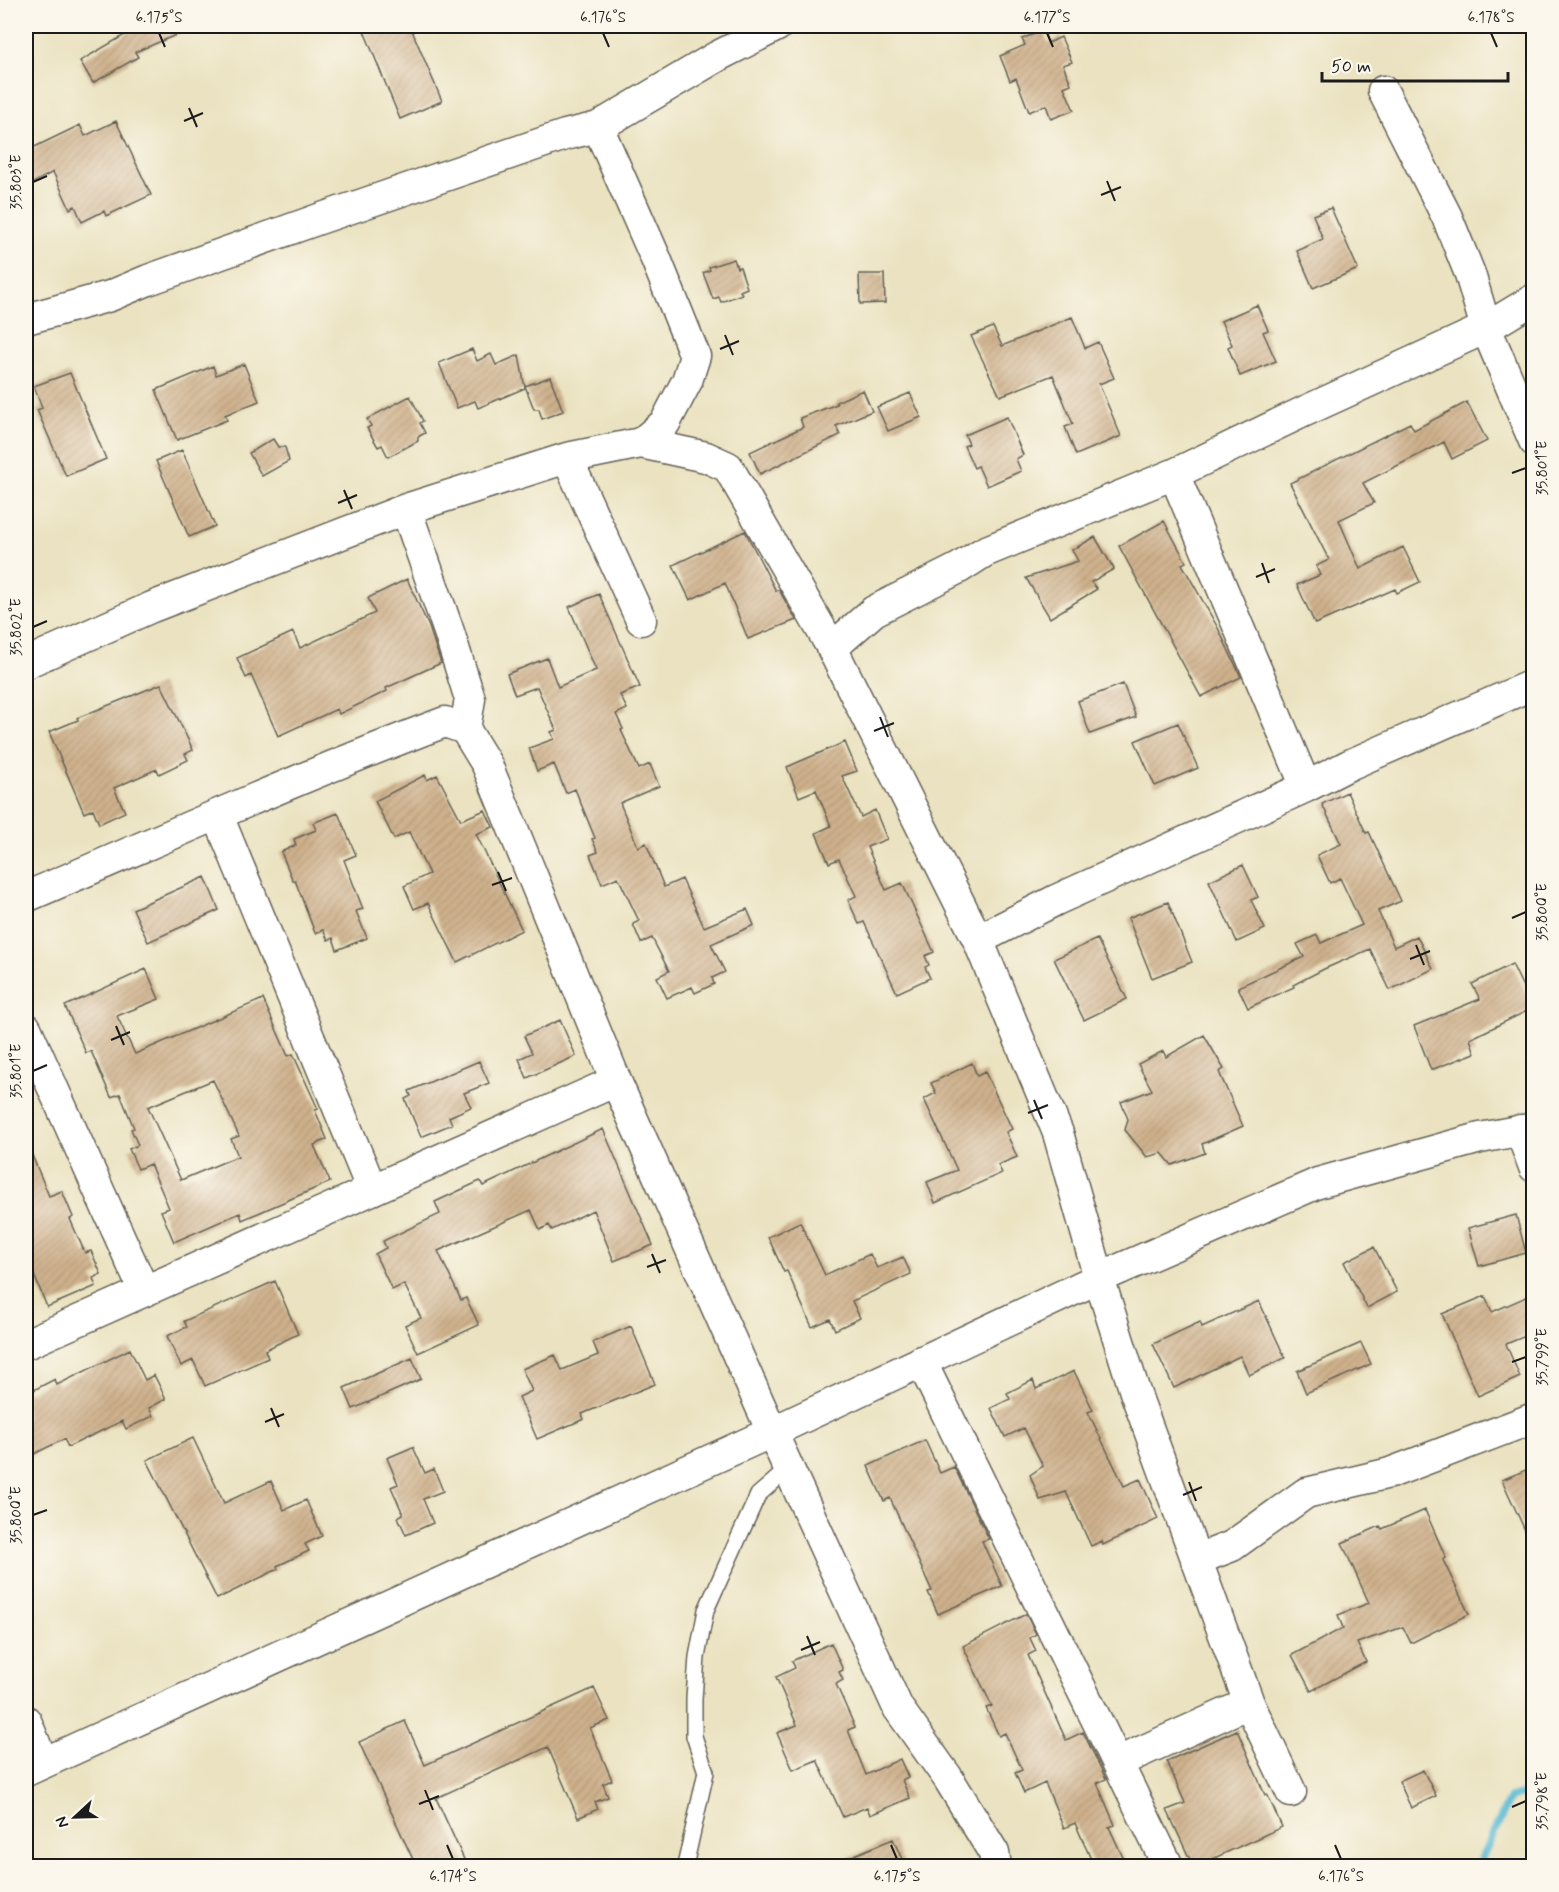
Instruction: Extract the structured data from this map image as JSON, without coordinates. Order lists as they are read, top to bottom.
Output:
{
  "scale_bar": "50 m",
  "north": "left",
  "coordinates": [
    "6.175°S",
    "6.176°S",
    "6.177°S",
    "6.178°S",
    "35.803°E",
    "35.801°E",
    "35.802°E",
    "35.800°E",
    "35.799°E",
    "35.798°E",
    "6.174°S"
  ]
}
